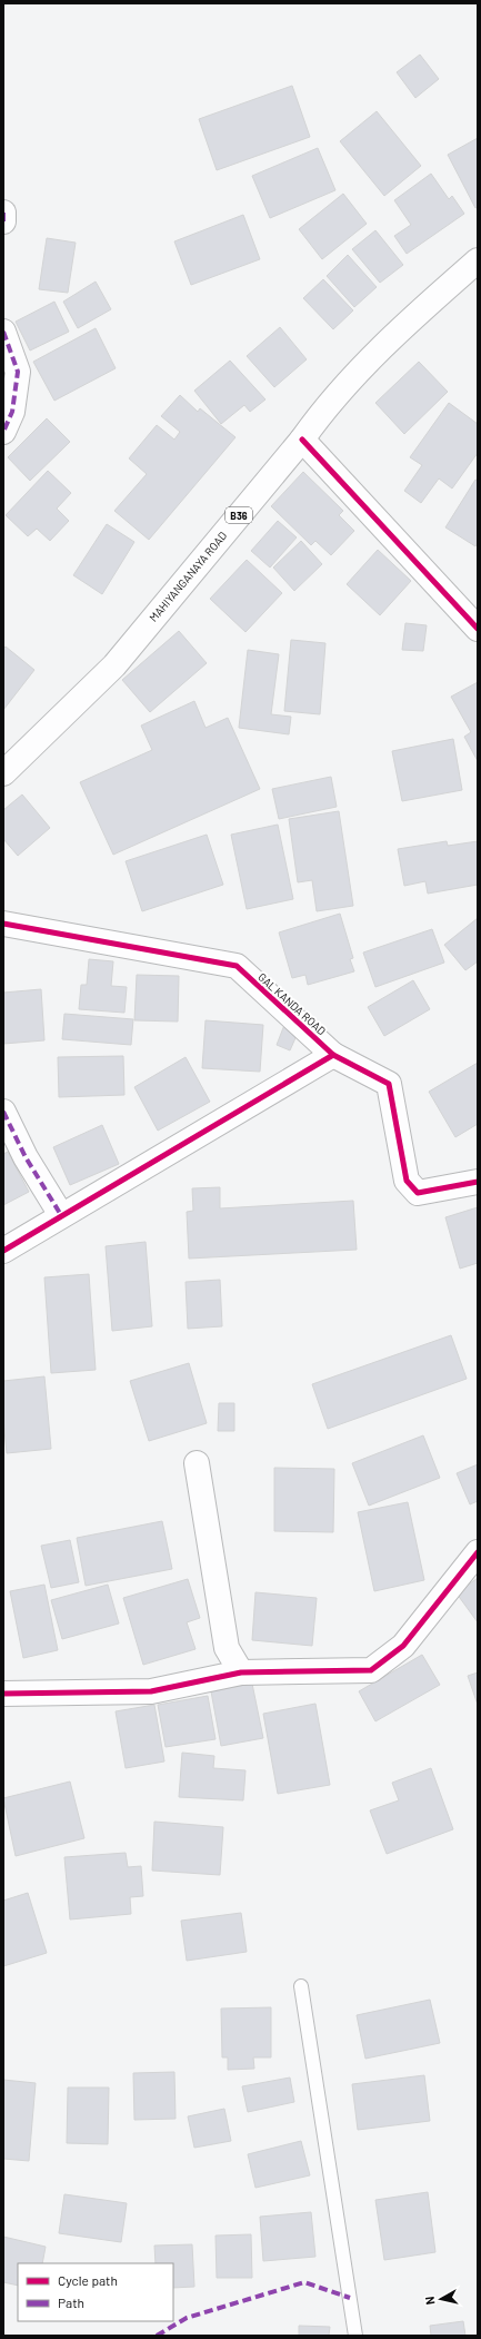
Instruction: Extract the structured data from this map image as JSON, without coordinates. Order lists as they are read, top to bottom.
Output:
{
  "streets": {
    "street": ["B36", "MAHIYANGANAYA ROAD", "GAL KANDA ROAD"]
  },
  "legend": ["Cycle path", "Path"],
  "north": "left"
}
